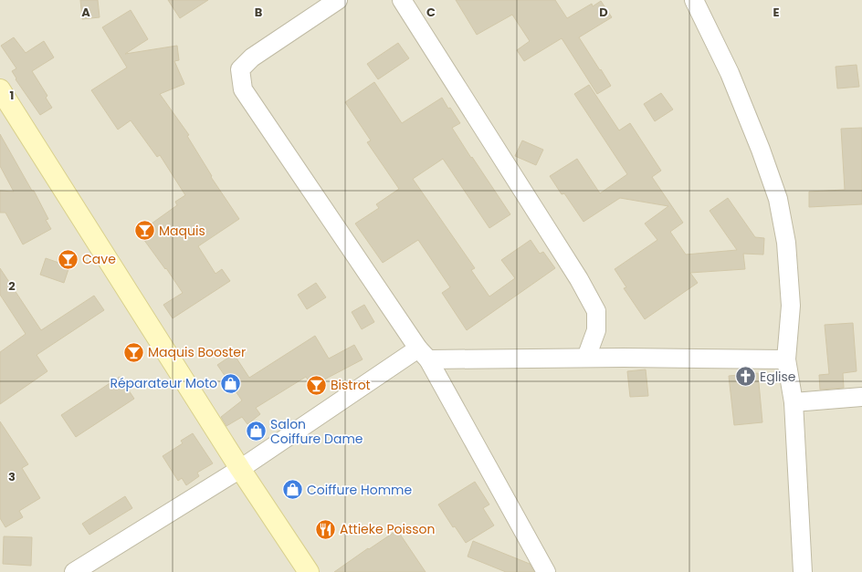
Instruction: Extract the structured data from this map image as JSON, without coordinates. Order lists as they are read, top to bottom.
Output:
{
  "places": {
    "bar": [
      "Maquis",
      "Cave",
      "Maquis Booster",
      "Bistrot"
    ],
    "church": ["Eglise"],
    "shop": ["Réparateur Moto", "Salon Coiffure Dame", "Coiffure Homme"],
    "restaurant": ["Attieke Poisson"]
  },
  "grid": {
    "columns": [
      "A",
      "B",
      "C",
      "D",
      "E"
    ],
    "rows": ["1", "2", "3"]
  }
}
